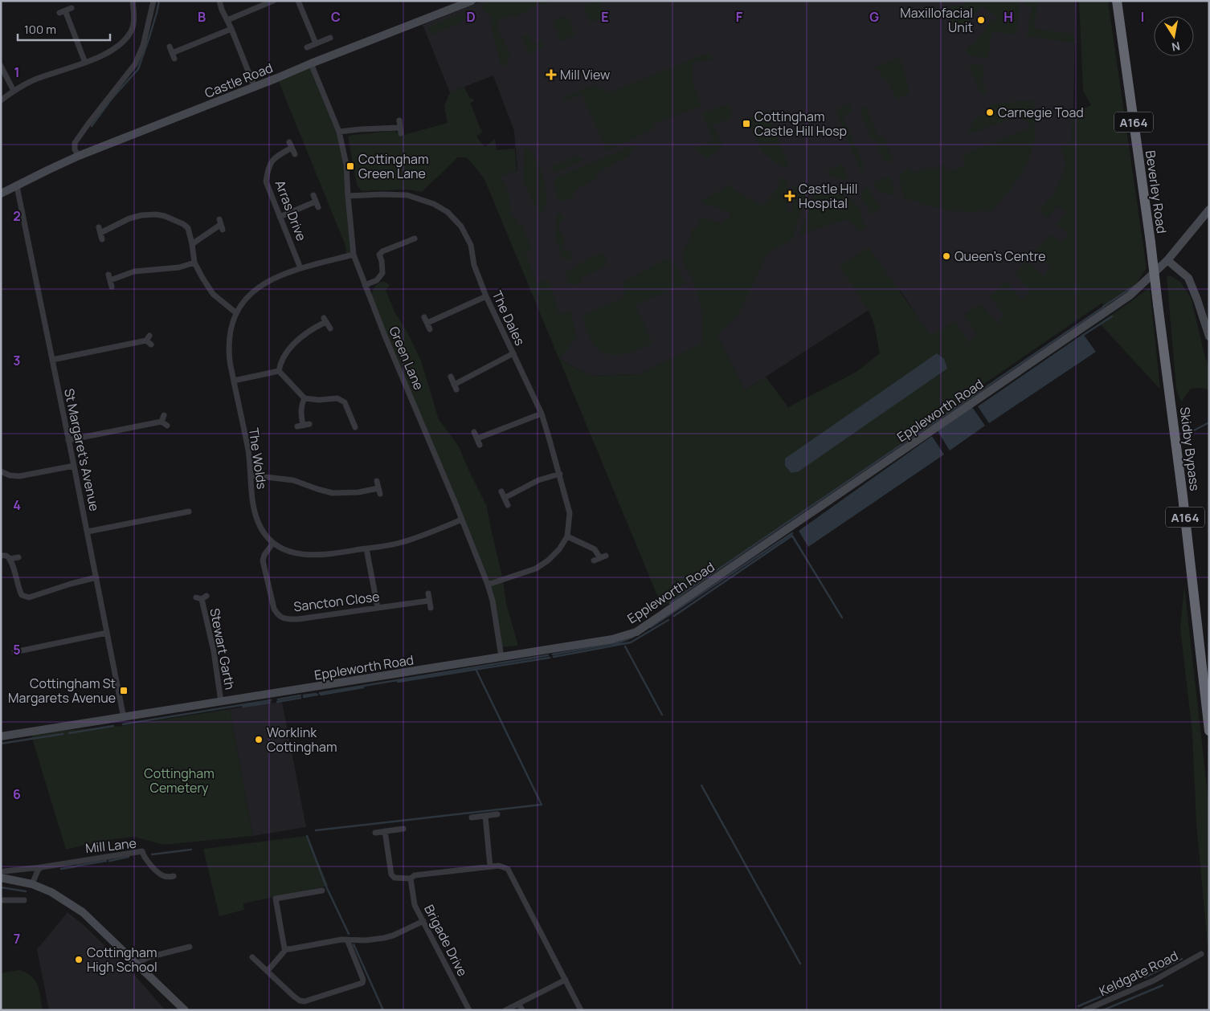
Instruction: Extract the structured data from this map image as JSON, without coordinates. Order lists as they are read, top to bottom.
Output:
{
  "streets": {
    "highway": ["A164", "Beverley Road", "Skidby Bypass"],
    "street": [
      "Castle Road",
      "Arras Drive",
      "The Dales",
      "Green Lane",
      "Eppleworth Road",
      "St Margaret's Avenue",
      "The Wolds",
      "Sancton Close",
      "Stewart Garth",
      "Mill Lane",
      "Brigade Drive",
      "Keldgate Road"
    ]
  },
  "crossings": [
    ["Castle Road", "Green Lane"],
    ["Castle Road", "St Margaret's Avenue"],
    ["Beverley Road", "Skidby Bypass"],
    ["Arras Drive", "The Wolds"],
    ["The Dales", "Green Lane"],
    ["Green Lane", "Eppleworth Road"],
    ["Green Lane", "The Wolds"],
    ["Eppleworth Road", "St Margaret's Avenue"],
    ["Eppleworth Road", "Stewart Garth"],
    ["The Wolds", "Sancton Close"]
  ],
  "parks": ["Cottingham Cemetery"],
  "places": {
    "other": [
      "Maxillofacial Unit",
      "Carnegie Toad",
      "Queen's Centre",
      "Worklink Cottingham",
      "Cottingham High School"
    ],
    "health": ["Mill View", "Castle Hill Hospital"],
    "transit": ["Cottingham Castle Hill Hosp", "Cottingham Green Lane", "Cottingham St Margarets Avenue"]
  },
  "scale_bar": "100 m",
  "north": "bottom",
  "grid": {
    "columns": [
      "B",
      "C",
      "D",
      "E",
      "F",
      "G",
      "H",
      "I"
    ],
    "rows": [
      "1",
      "2",
      "3",
      "4",
      "5",
      "6",
      "7"
    ]
  }
}
